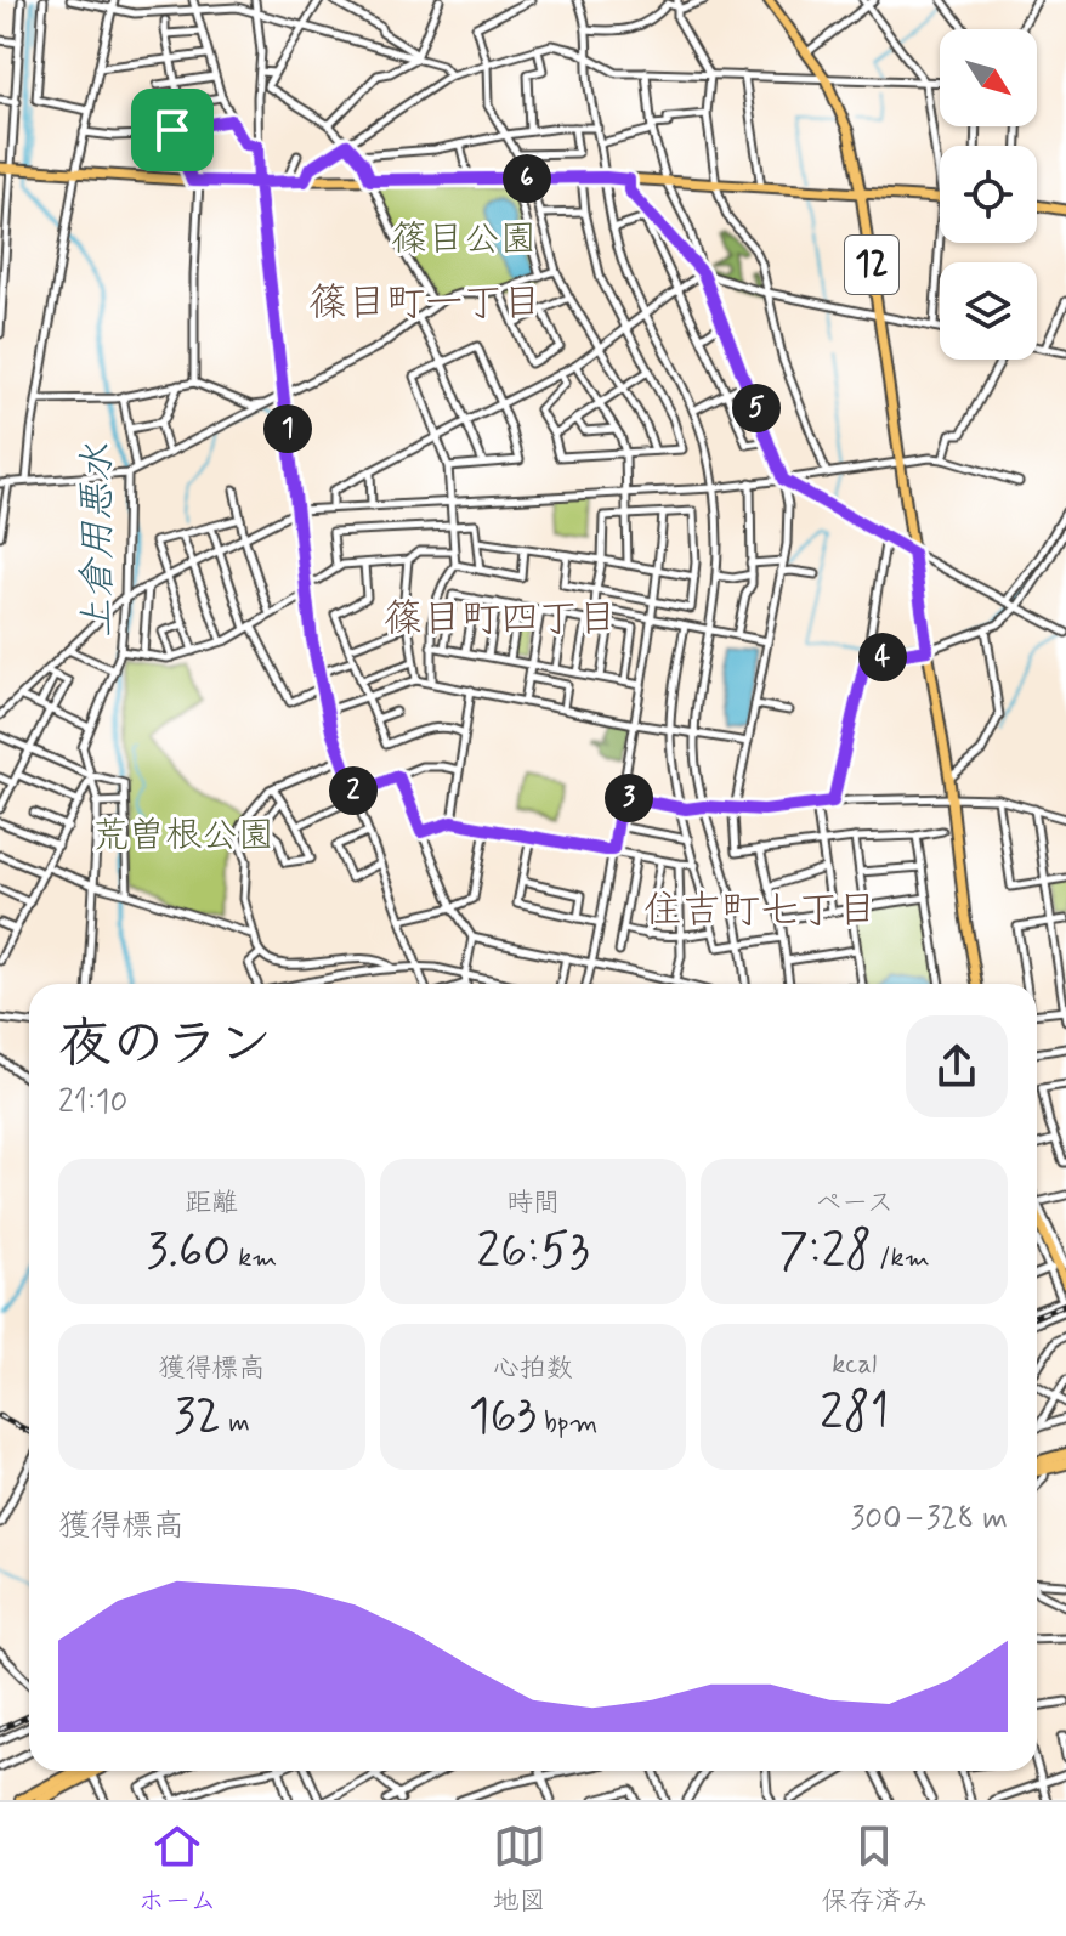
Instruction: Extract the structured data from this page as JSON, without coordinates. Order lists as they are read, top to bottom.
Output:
{
  "streets": {
    "main road": ["12"]
  },
  "districts": ["篠目町一丁目", "篠目町四丁目", "住吉町七丁目"],
  "water": ["上倉用悪水"],
  "parks": ["篠目公園", "荒曽根公園"],
  "north": "bottom right",
  "page": {
    "pins": [
      "6",
      "5",
      "1",
      "4",
      "2",
      "3"
    ],
    "heading": ["夜のラン", "21:10"],
    "stats": [
      ["距離", "3.60 km"],
      ["時間", "26:53"],
      ["ペース", "7:28 /km"],
      ["獲得標高", "32 m"],
      ["心拍数", "163 bpm"],
      ["kcal", "281"]
    ],
    "chart": ["獲得標高", "300–328 m"],
    "tabs": ["ホーム", "地図", "保存済み"]
  }
}
